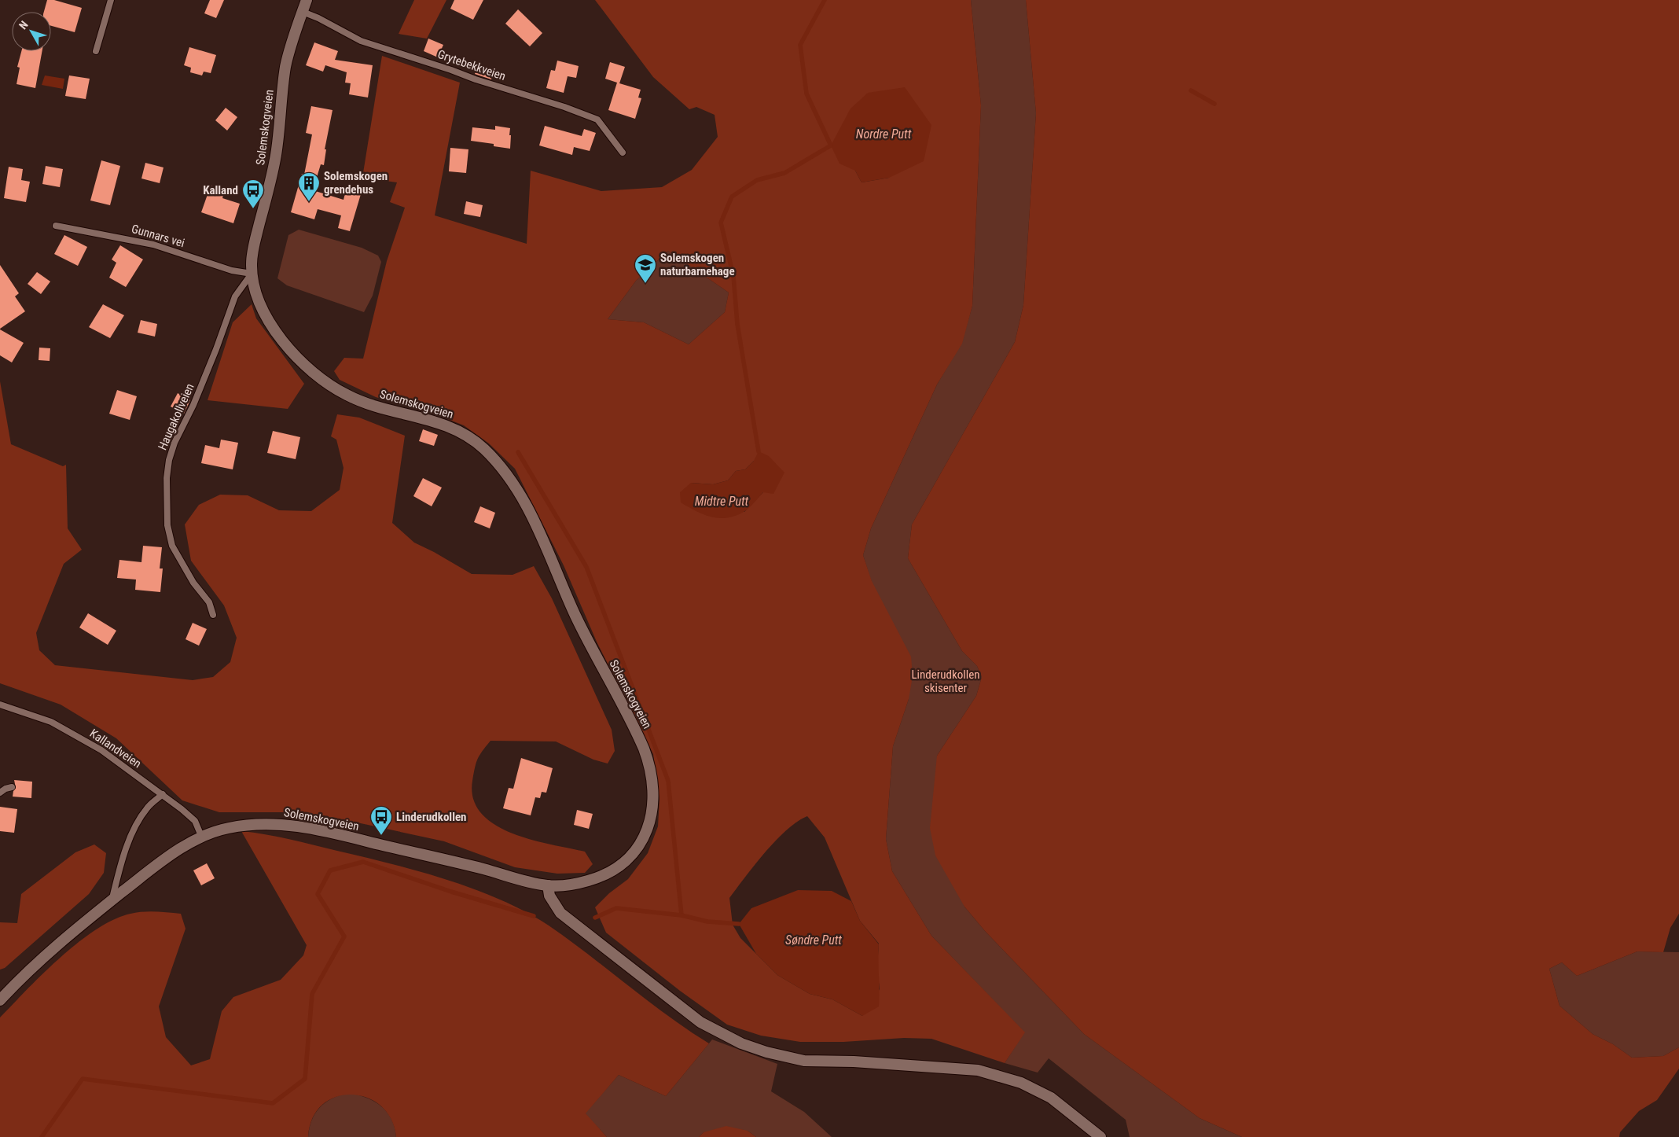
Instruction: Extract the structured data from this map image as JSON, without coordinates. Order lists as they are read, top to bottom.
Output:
{
  "streets": {
    "street": ["Solemskogveien"],
    "lane": [
      "Grytebekkveien",
      "Gunnars vei",
      "Haugakollveien",
      "Kallandveien"
    ]
  },
  "crossings": [
    ["Grytebekkveien", "Solemskogveien"],
    ["Solemskogveien", "Gunnars vei"],
    ["Solemskogveien", "Haugakollveien"],
    ["Solemskogveien", "Kallandveien"],
    ["Gunnars vei", "Haugakollveien"]
  ],
  "water": ["Nordre Putt", "Midtre Putt", "Søndre Putt"],
  "parks": ["Linderudkollen skisenter"],
  "places": {
    "building": ["Solemskogen grendehus"],
    "bus stop": ["Kalland", "Linderudkollen"],
    "school or university": ["Solemskogen naturbarnehage"]
  },
  "north": "top left"
}
